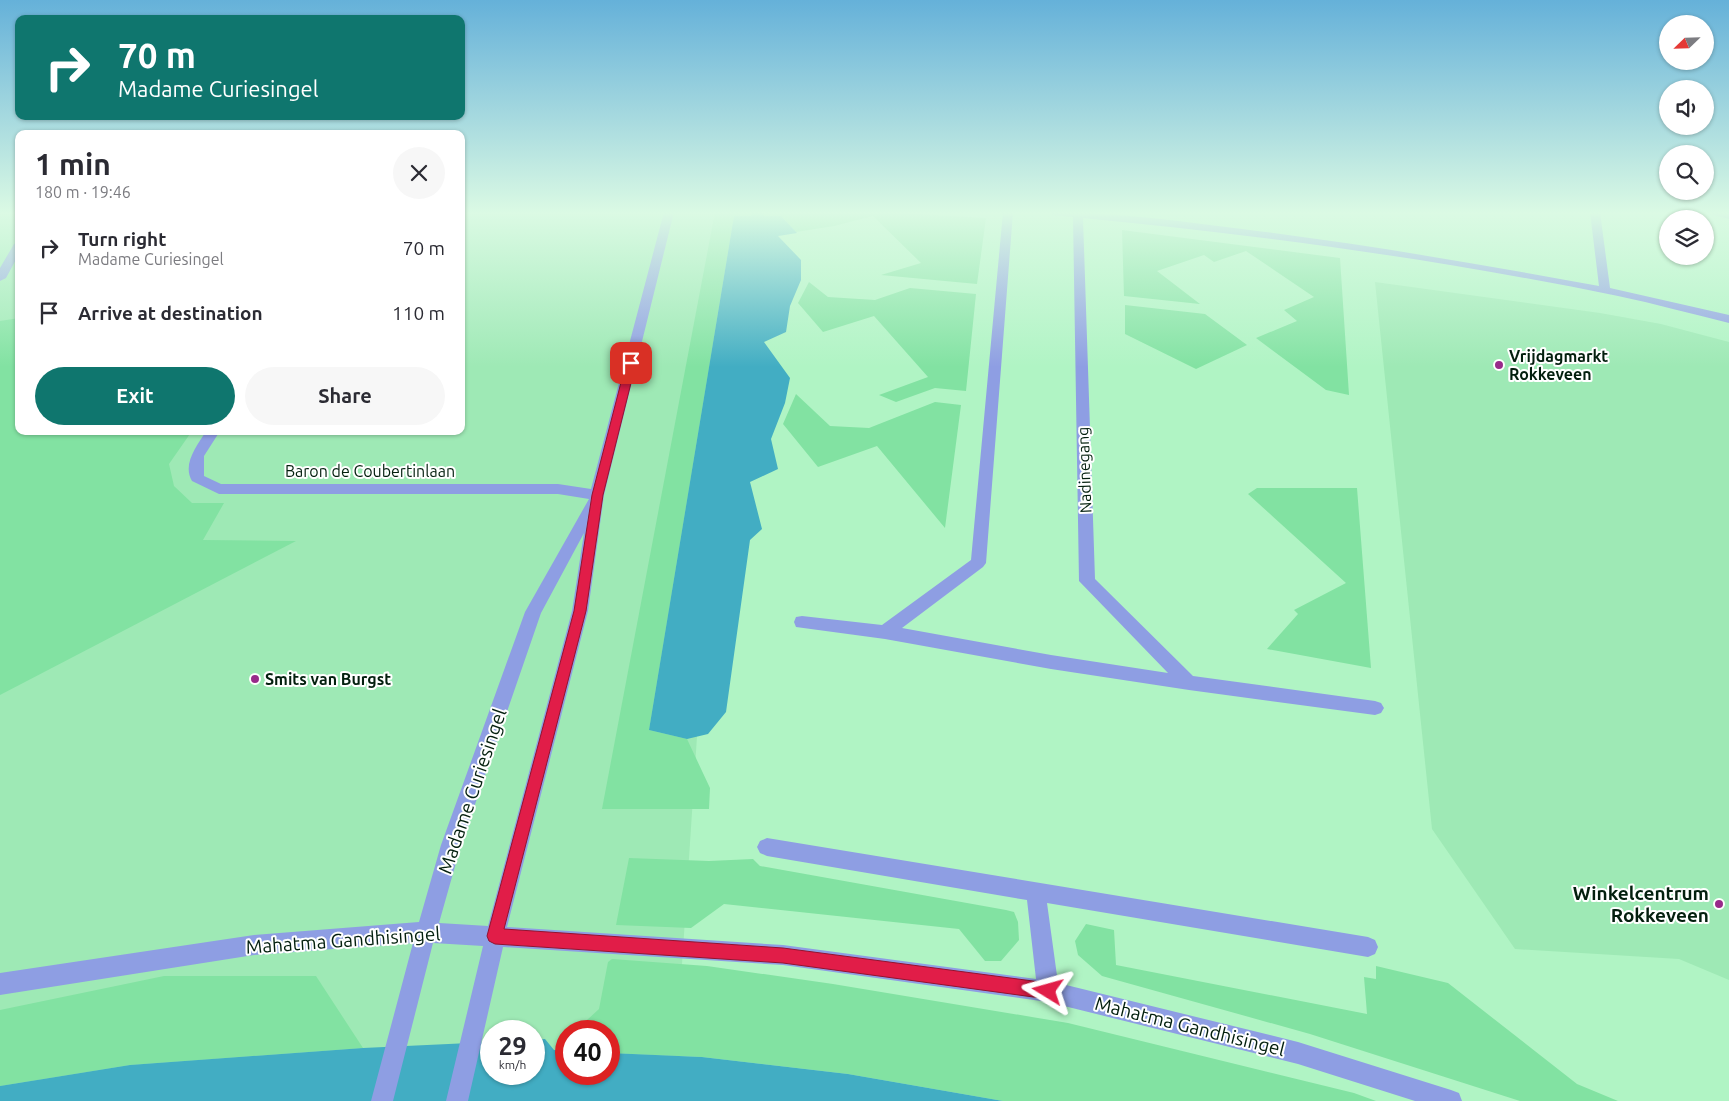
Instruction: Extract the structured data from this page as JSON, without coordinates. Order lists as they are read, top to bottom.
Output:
{
  "streets": {
    "street": [
      "Nadinegang",
      "Baron de Coubertinlaan",
      "Madame Curiesingel",
      "Mahatma Gandhisingel"
    ]
  },
  "crossings": [
    ["Baron de Coubertinlaan", "Madame Curiesingel"],
    ["Madame Curiesingel", "Mahatma Gandhisingel"]
  ],
  "places": ["Vrijdagmarkt Rokkeveen", "Smits van Burgst", "Winkelcentrum Rokkeveen"],
  "north": "bottom left",
  "page": {
    "turn": ["70 m", "Madame Curiesingel"],
    "heading": ["1 min", "180 m · 19:46"],
    "list": [
      {
        "name": "Turn right",
        "note": "Madame Curiesingel",
        "value": "70 m"
      },
      {
        "name": "Arrive at destination",
        "value": "110 m"
      }
    ],
    "buttons": ["Exit", "Share"],
    "speed": "29 km/h",
    "limit": "40"
  }
}
